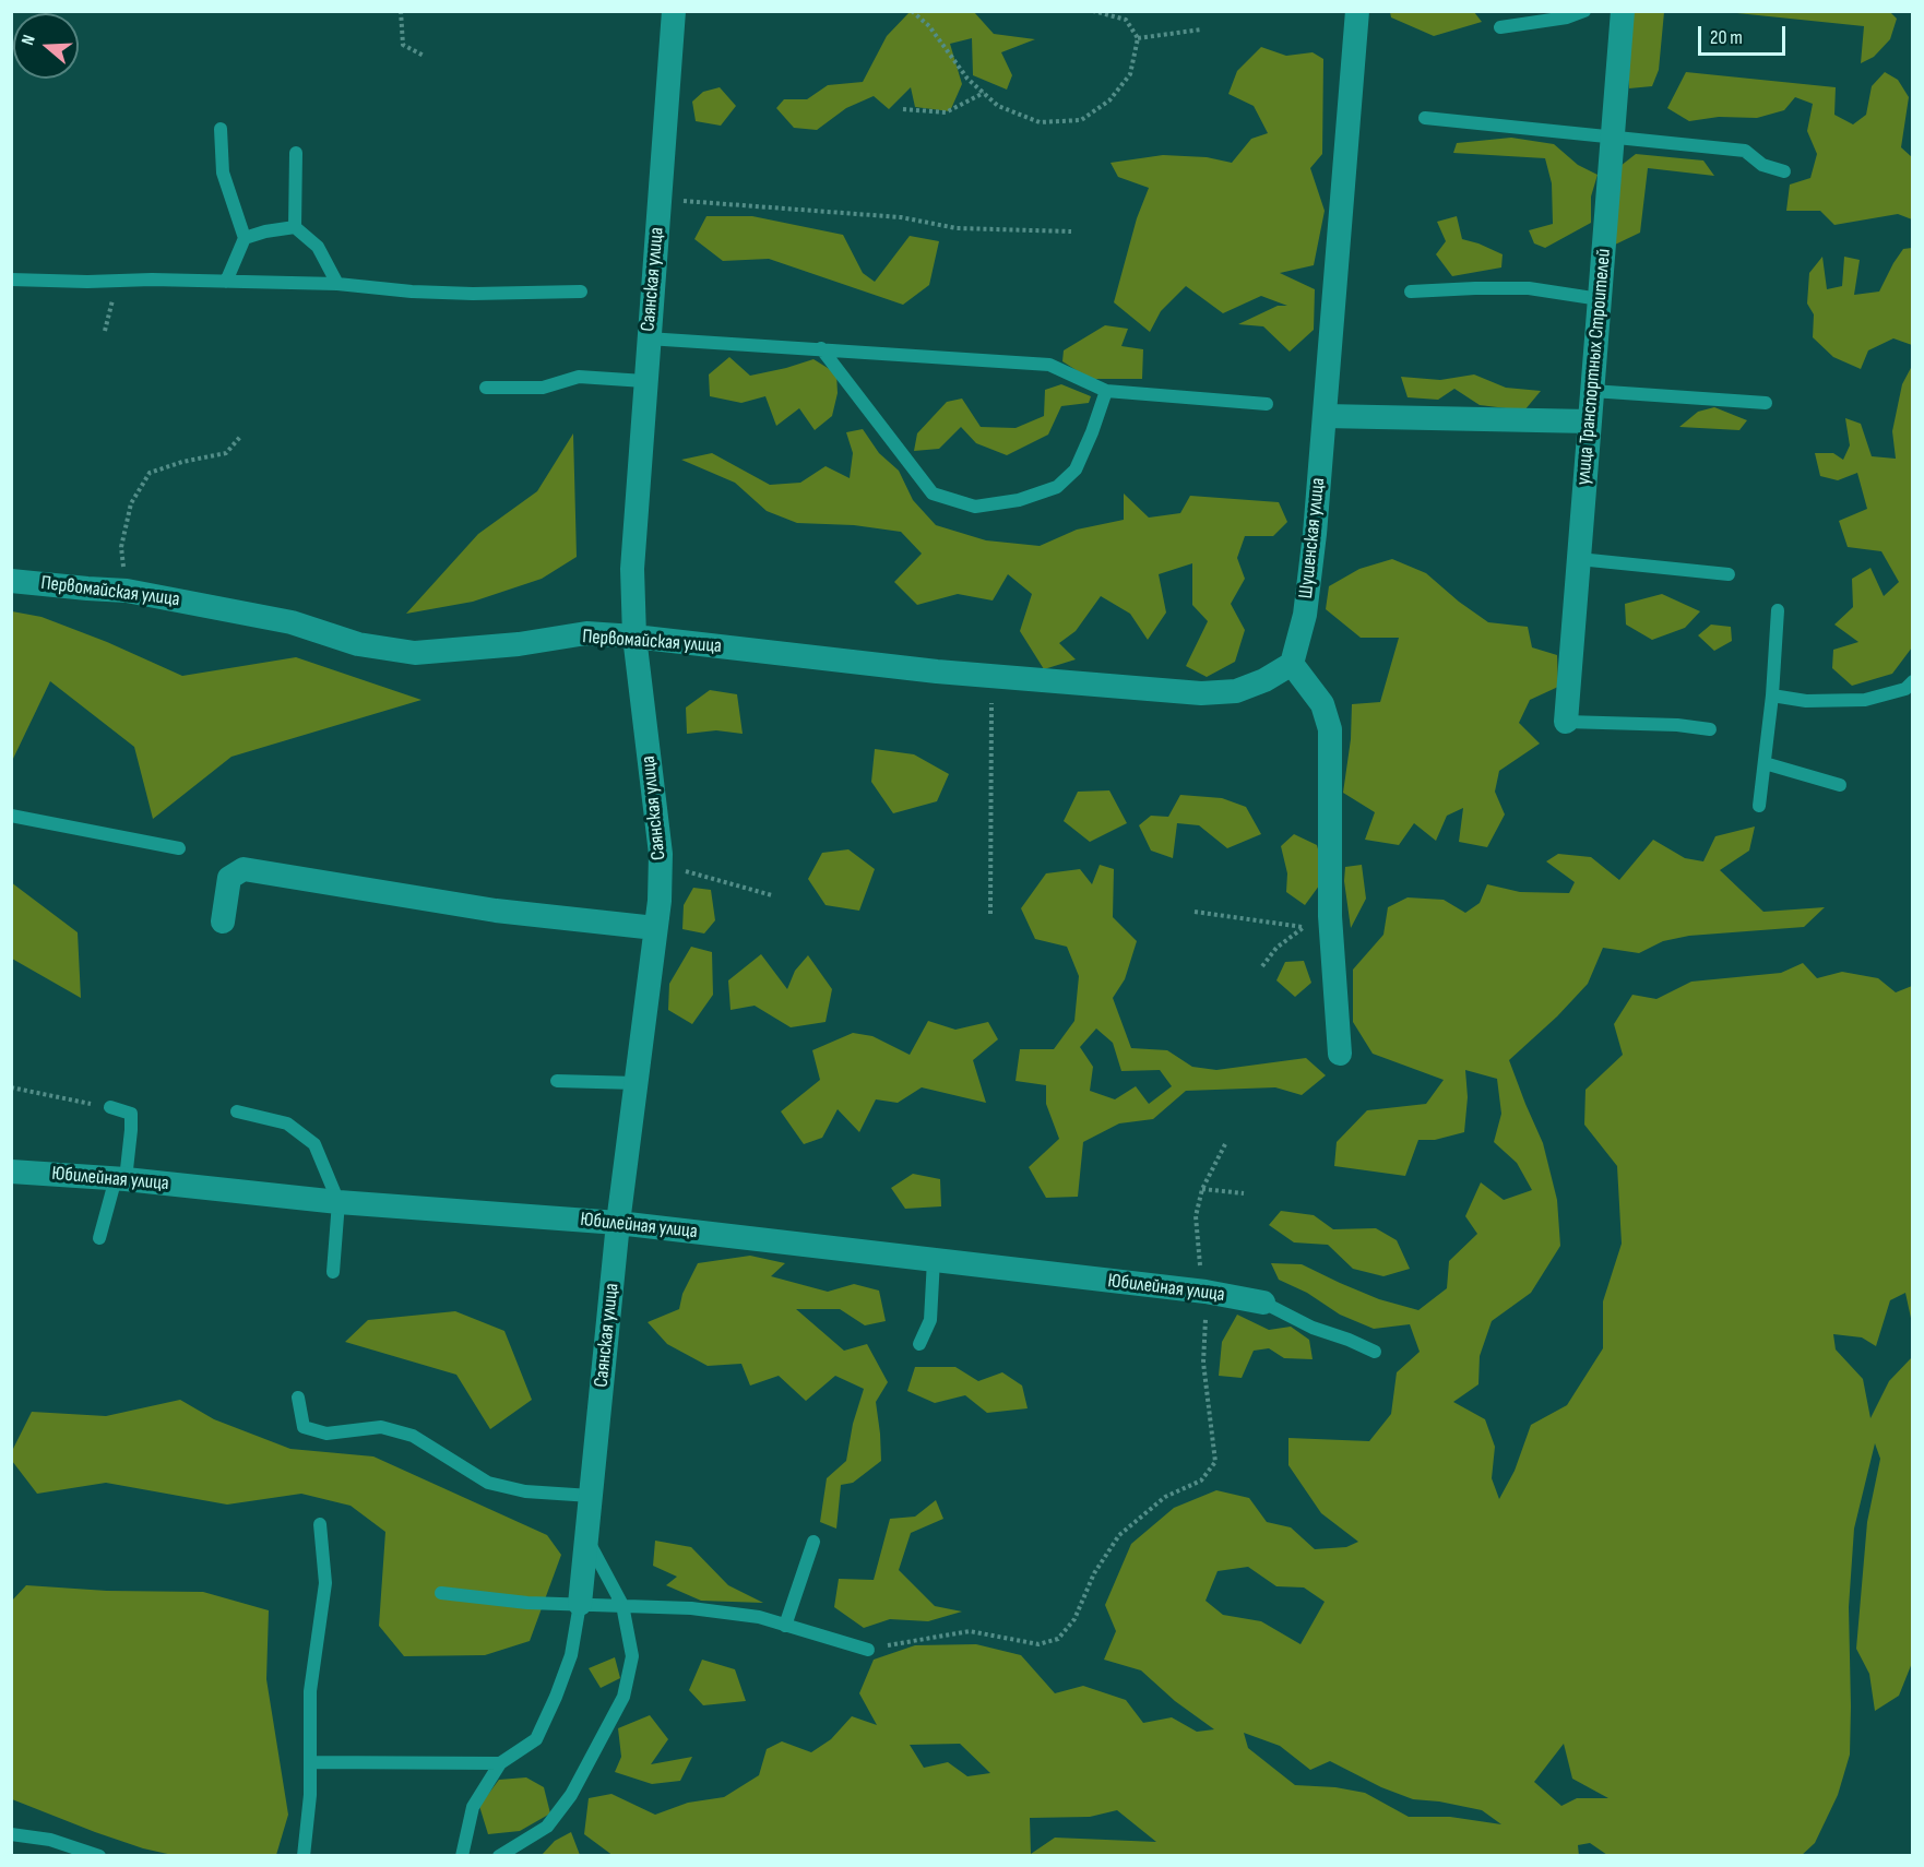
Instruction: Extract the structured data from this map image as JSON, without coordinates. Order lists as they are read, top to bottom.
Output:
{
  "streets": {
    "street": [
      "Саянская улица",
      "улица Транспортных Строителей",
      "Шушенская улица",
      "Первомайская улица",
      "Юбилейная улица"
    ]
  },
  "crossings": [
    ["Саянская улица", "Первомайская улица"],
    ["Саянская улица", "Юбилейная улица"],
    ["Шушенская улица", "Первомайская улица"]
  ],
  "scale_bar": "20 m",
  "north": "left"
}
